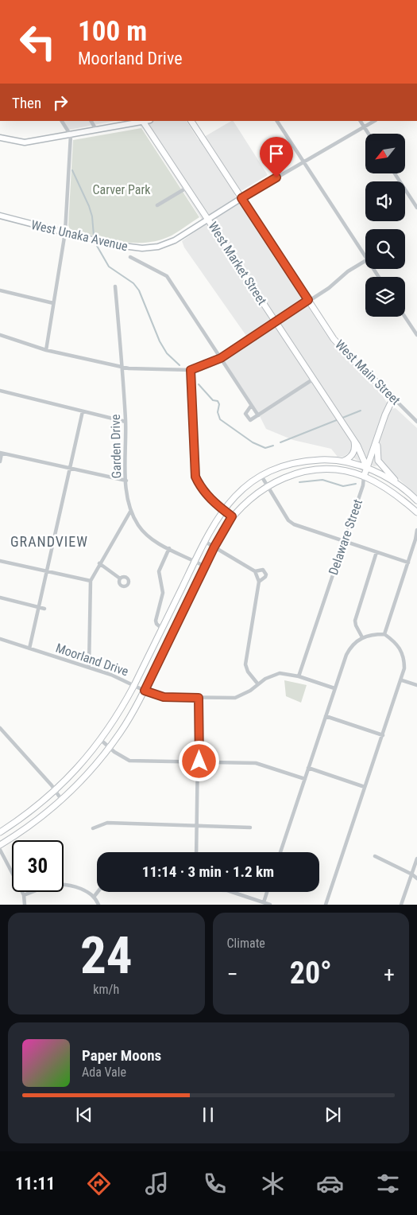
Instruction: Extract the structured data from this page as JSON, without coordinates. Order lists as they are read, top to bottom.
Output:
{
  "streets": {
    "main road": [
      "West Unaka Avenue",
      "West Market Street",
      "West Main Street",
      "Delaware Street"
    ],
    "street": ["Garden Drive", "Moorland Drive"]
  },
  "crossings": [
    ["West Unaka Avenue", "West Market Street"],
    ["West Unaka Avenue", "West Main Street"],
    ["West Market Street", "Delaware Street"],
    ["West Main Street", "Delaware Street"],
    ["Delaware Street", "Moorland Drive"]
  ],
  "districts": ["GRANDVIEW"],
  "parks": ["Carver Park"],
  "north": "bottom left",
  "page": {
    "turn": ["100 m", "Moorland Drive"],
    "then": "Then",
    "limit": "30",
    "trip": "11:14 · 3 min · 1.2 km",
    "tile": [
      ["24", "km/h"],
      "Climate"
    ],
    "heat": ["−", "20°", "+"],
    "song": ["Paper Moons", "Ada Vale"],
    "tabs": "11:11"
  }
}
